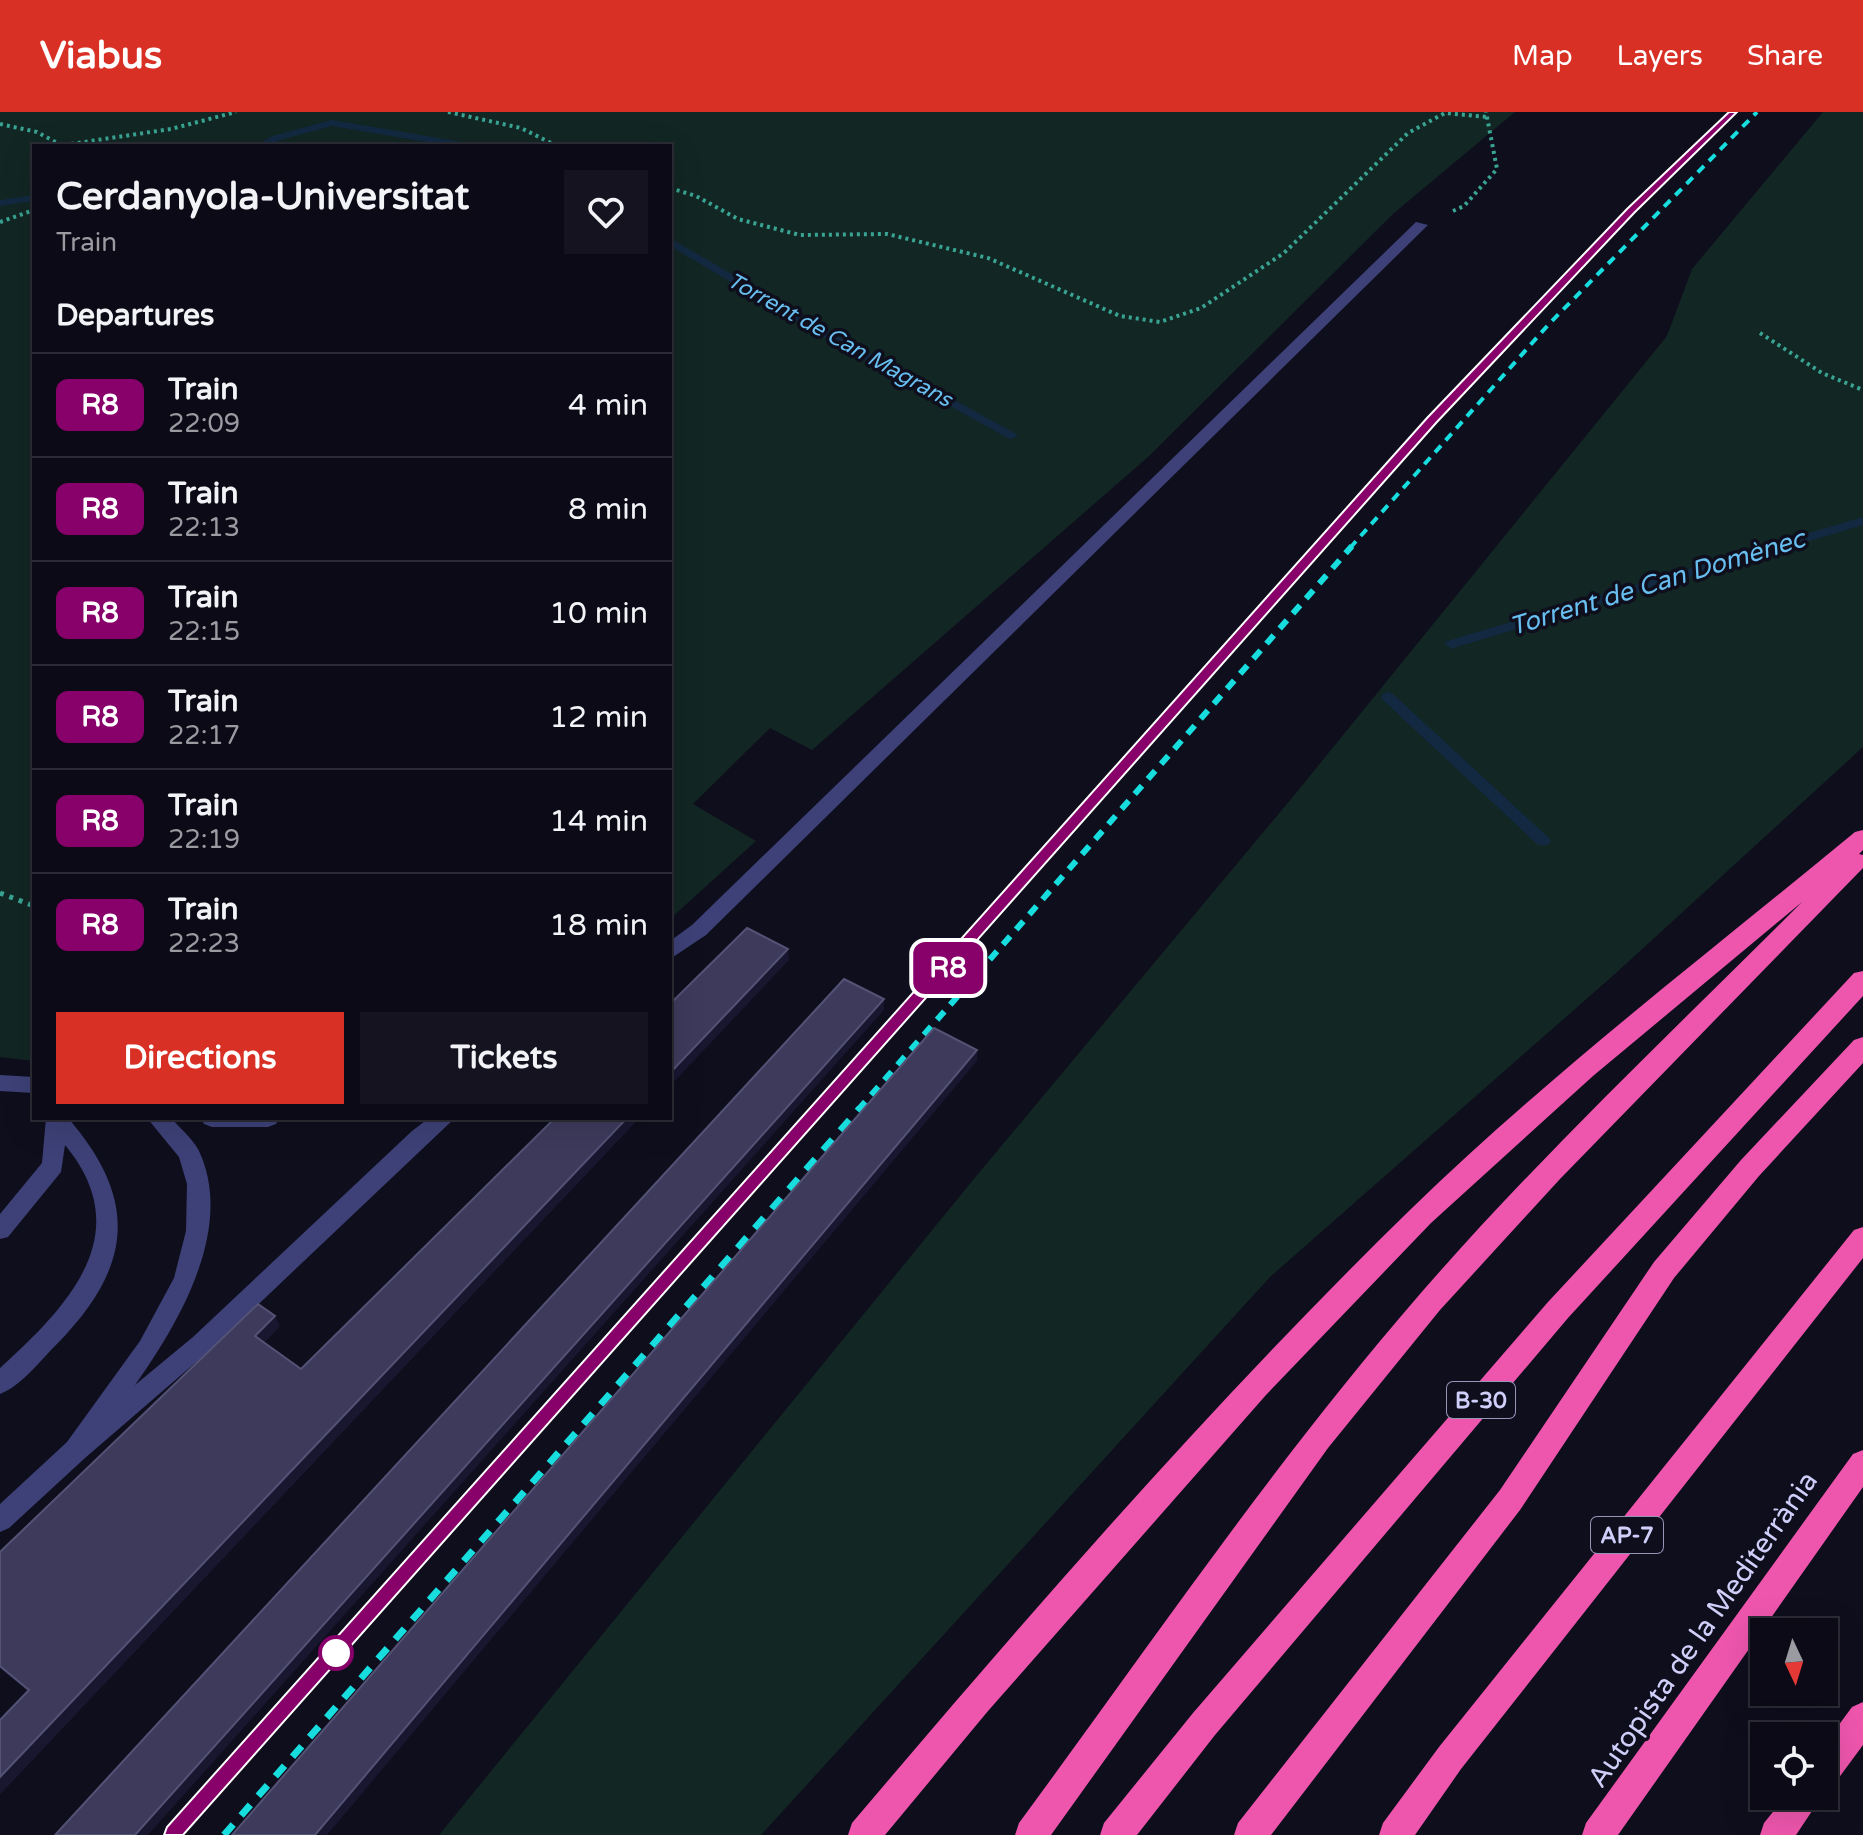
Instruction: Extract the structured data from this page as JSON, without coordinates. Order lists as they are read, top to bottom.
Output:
{
  "streets": {
    "highway": ["B-30", "AP-7", "Autopista de la Mediterrània"]
  },
  "water": ["Torrent de Can Magrans", "Torrent de Can Domènec"],
  "north": "bottom",
  "page": {
    "header": "Viabus",
    "nav": ["Map", "Layers", "Share"],
    "on_map": "R8",
    "heading": [
      ["Cerdanyola-Universitat", "Train"],
      "Departures"
    ],
    "list": [
      {
        "mark": "R8",
        "name": "Train",
        "note": "22:09",
        "value": "4 min"
      },
      {
        "mark": "R8",
        "name": "Train",
        "note": "22:13",
        "value": "8 min"
      },
      {
        "mark": "R8",
        "name": "Train",
        "note": "22:15",
        "value": "10 min"
      },
      {
        "mark": "R8",
        "name": "Train",
        "note": "22:17",
        "value": "12 min"
      },
      {
        "mark": "R8",
        "name": "Train",
        "note": "22:19",
        "value": "14 min"
      },
      {
        "mark": "R8",
        "name": "Train",
        "note": "22:23",
        "value": "18 min"
      }
    ],
    "buttons": ["Directions", "Tickets"]
  }
}
